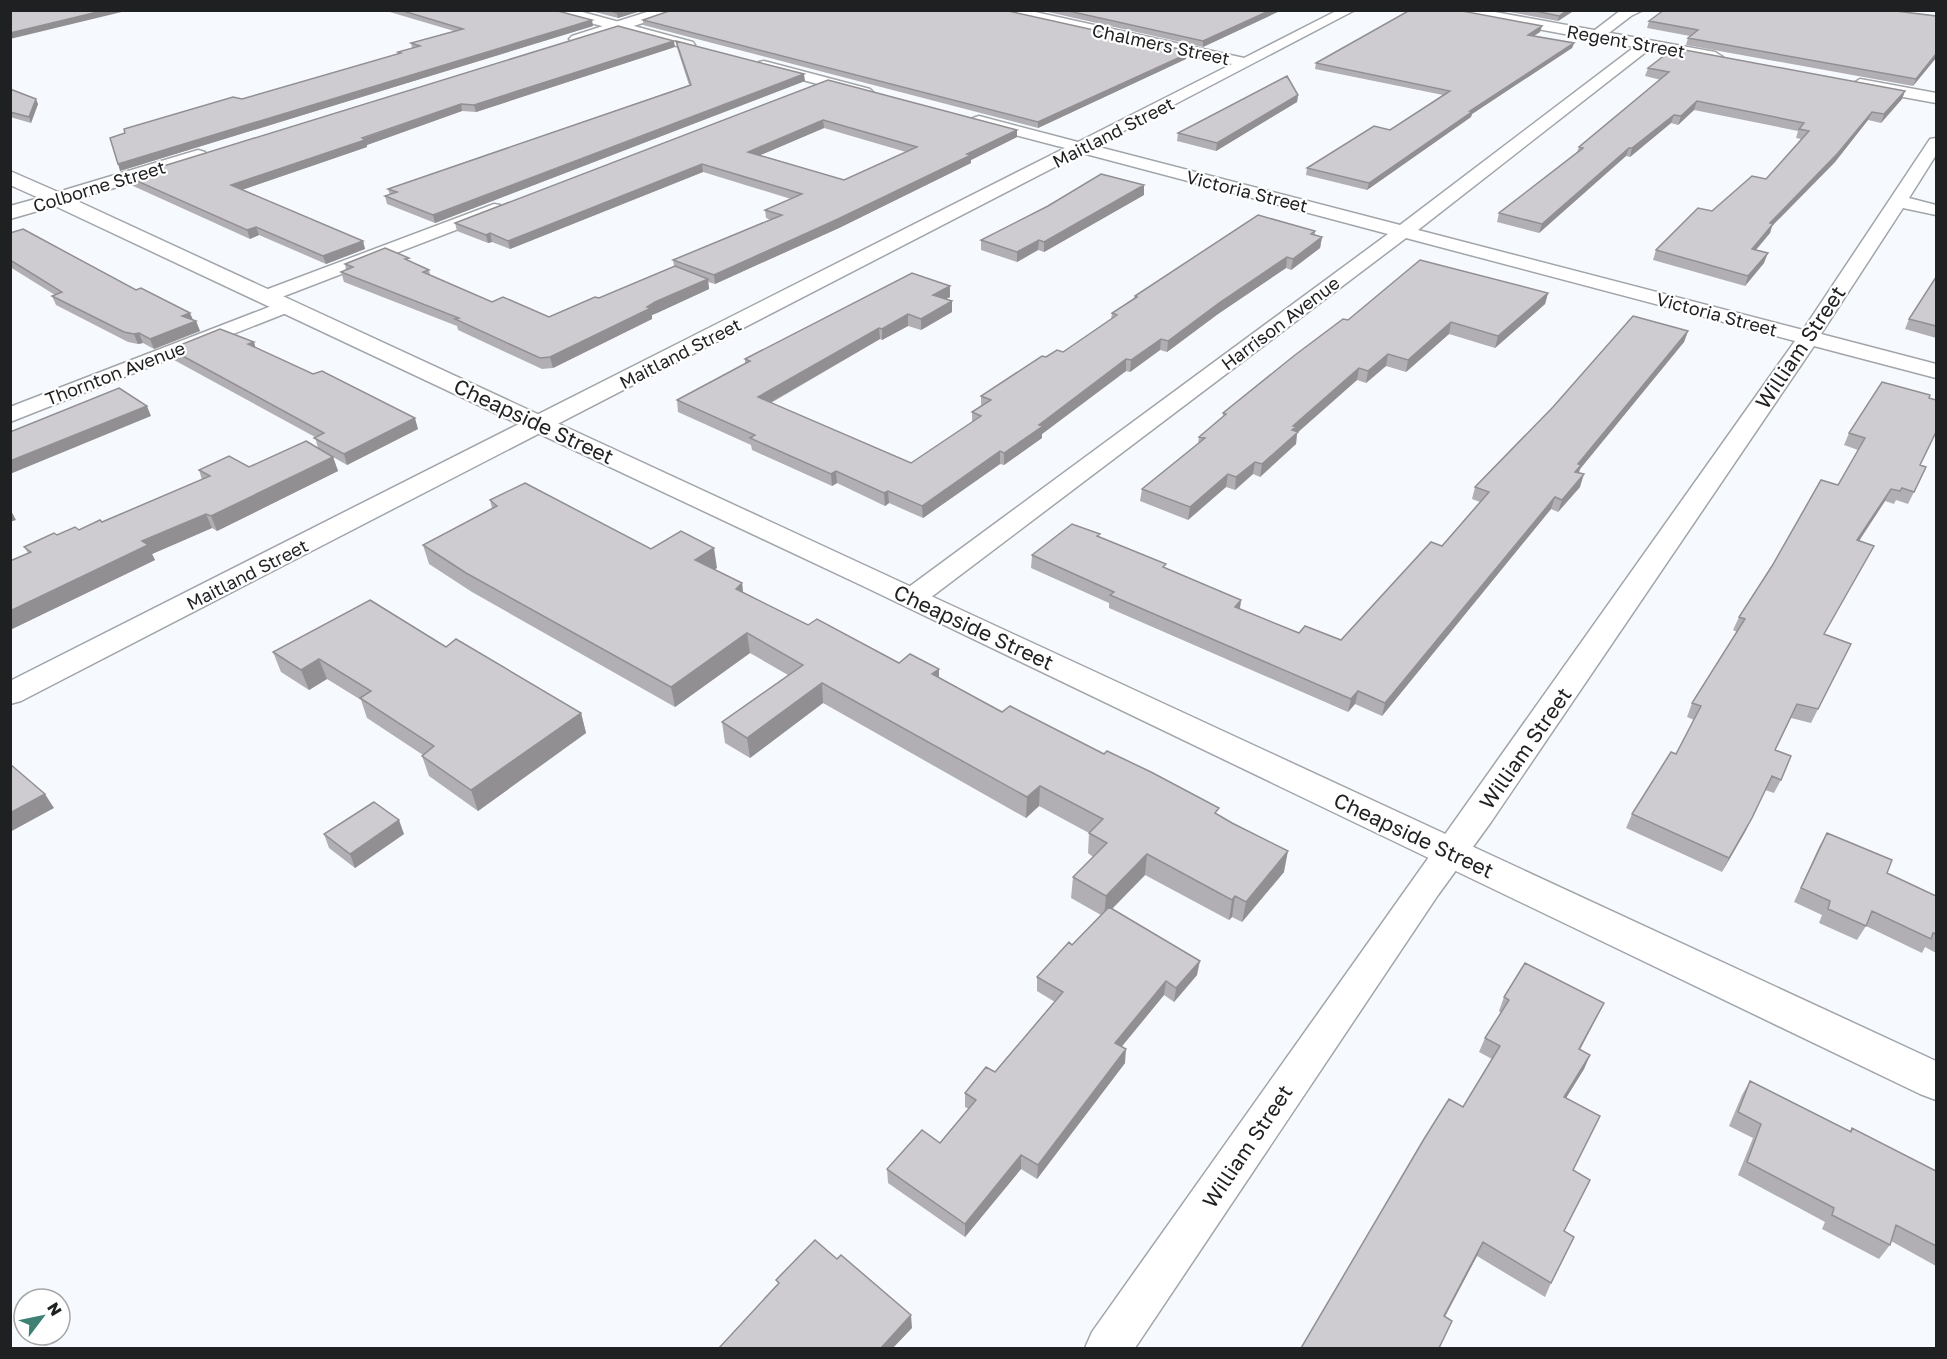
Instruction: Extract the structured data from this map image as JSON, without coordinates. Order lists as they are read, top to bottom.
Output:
{
  "streets": {
    "street": [
      "Regent Street",
      "Chalmers Street",
      "Maitland Street",
      "Colborne Street",
      "Victoria Street",
      "Harrison Avenue",
      "William Street",
      "Thornton Avenue",
      "Cheapside Street"
    ]
  },
  "crossings": [
    ["Regent Street", "Harrison Avenue"],
    ["Chalmers Street", "Maitland Street"],
    ["Maitland Street", "Victoria Street"],
    ["Maitland Street", "Cheapside Street"],
    ["Colborne Street", "Cheapside Street"],
    ["Victoria Street", "Harrison Avenue"],
    ["Victoria Street", "William Street"],
    ["Harrison Avenue", "Cheapside Street"],
    ["William Street", "Cheapside Street"],
    ["Thornton Avenue", "Cheapside Street"]
  ],
  "north": "top right"
}
